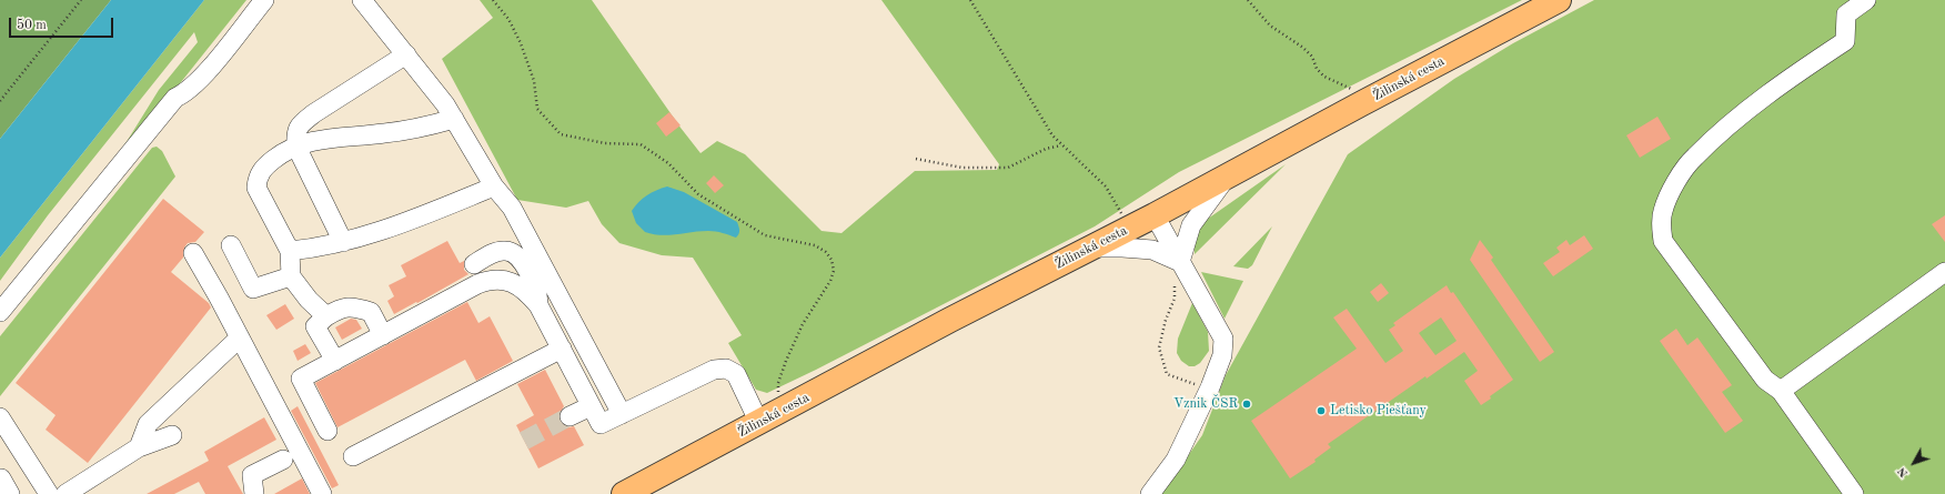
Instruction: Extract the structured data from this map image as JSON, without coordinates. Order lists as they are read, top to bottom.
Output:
{
  "streets": {
    "main road": ["Žilinská cesta"]
  },
  "places": ["Vznik ČSR", "Letisko Piešťany"],
  "scale_bar": "50 m",
  "north": "bottom left"
}
